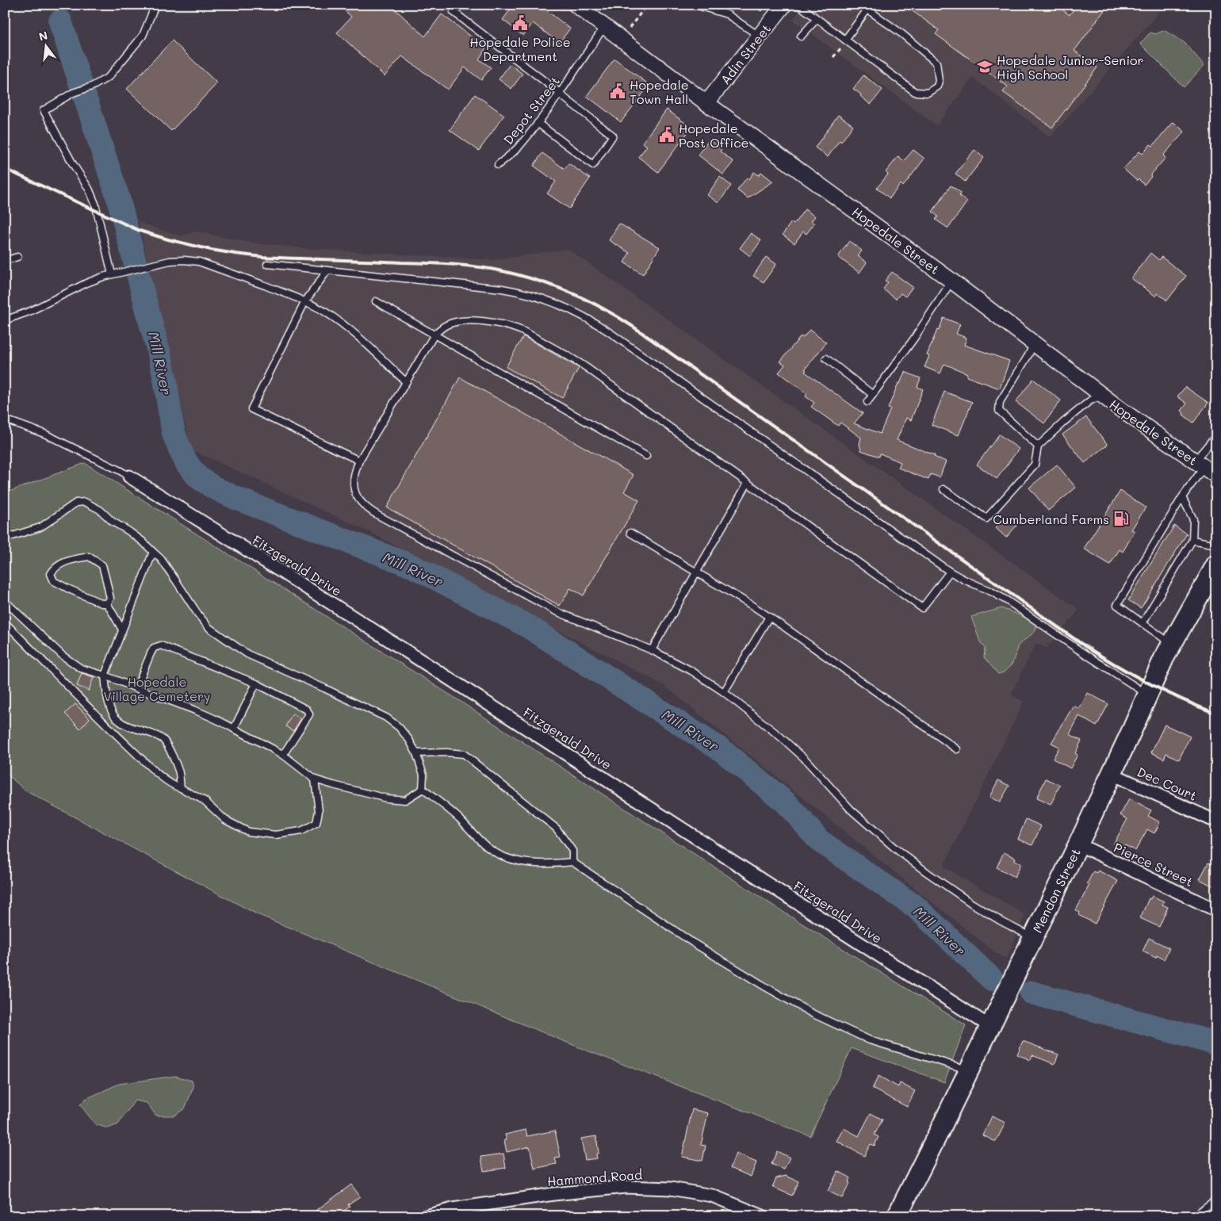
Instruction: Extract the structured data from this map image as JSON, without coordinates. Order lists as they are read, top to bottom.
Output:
{
  "streets": {
    "main road": ["Mendon Street"],
    "street": [
      "Adin Street",
      "Hopedale Street",
      "Fitzgerald Drive",
      "Dec Court",
      "Pierce Street",
      "Hammond Road"
    ],
    "lane": ["Depot Street"]
  },
  "crossings": [
    ["Adin Street", "Hopedale Street"],
    ["Depot Street", "Hopedale Street"],
    ["Fitzgerald Drive", "Mendon Street"],
    ["Dec Court", "Mendon Street"],
    ["Pierce Street", "Mendon Street"]
  ],
  "water": ["Mill River"],
  "parks": ["Hopedale Village Cemetery"],
  "places": {
    "public building": ["Hopedale Police Department", "Hopedale Town Hall", "Hopedale Post Office"],
    "school or university": ["Hopedale Junior-Senior High School"],
    "fuel station": ["Cumberland Farms"]
  },
  "north": "top"
}
